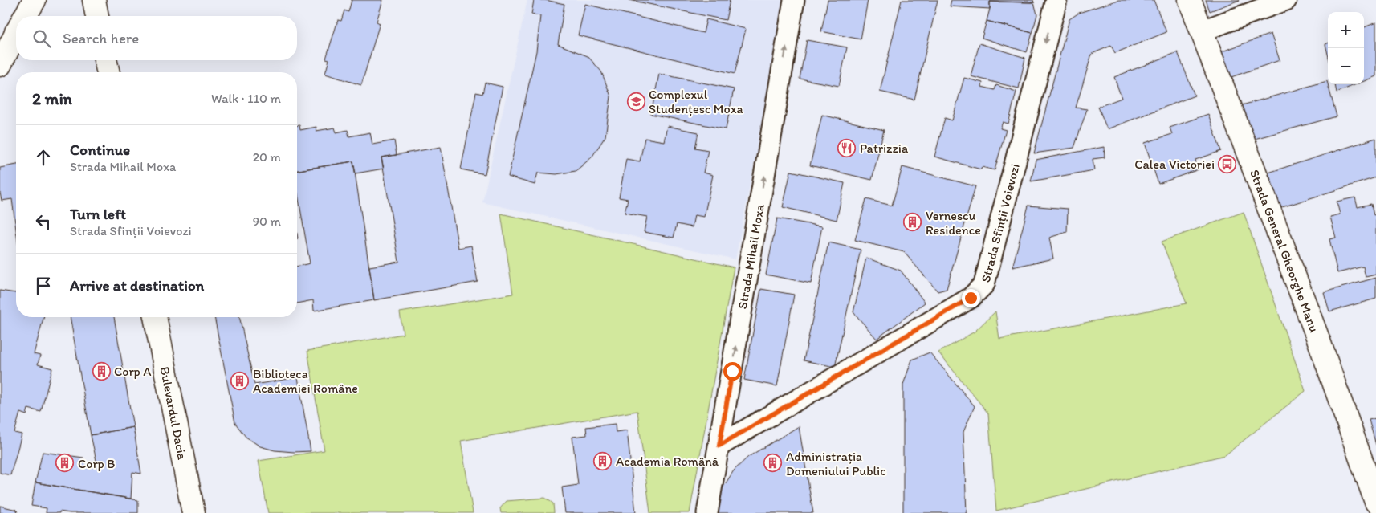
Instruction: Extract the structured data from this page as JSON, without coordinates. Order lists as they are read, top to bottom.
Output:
{
  "streets": {
    "street": [
      "Strada Sfinții Voievozi",
      "Strada General Gheorghe Manu",
      "Strada Mihail Moxa",
      "Bulevardul Dacia"
    ]
  },
  "crossings": [
    ["Strada Sfinții Voievozi", "Strada Mihail Moxa"]
  ],
  "one_way": ["Strada Sfinții Voievozi", "Strada Mihail Moxa"],
  "places": {
    "school or university": ["Complexul Studențesc Moxa"],
    "restaurant": ["Patrizzia"],
    "bus stop": ["Calea Victoriei"],
    "building": [
      "Vernescu Residence",
      "Corp A",
      "Biblioteca Academiei Române",
      "Academia Română",
      "Corp B",
      "Administrația Domeniului Public"
    ]
  },
  "page": {
    "map_buttons": ["+", "−"],
    "search": "Search here",
    "heading": ["2 min", "Walk · 110 m"],
    "list": [
      ["Continue", "Strada Mihail Moxa", "20 m"],
      ["Turn left", "Strada Sfinții Voievozi", "90 m"],
      "Arrive at destination"
    ]
  }
}
